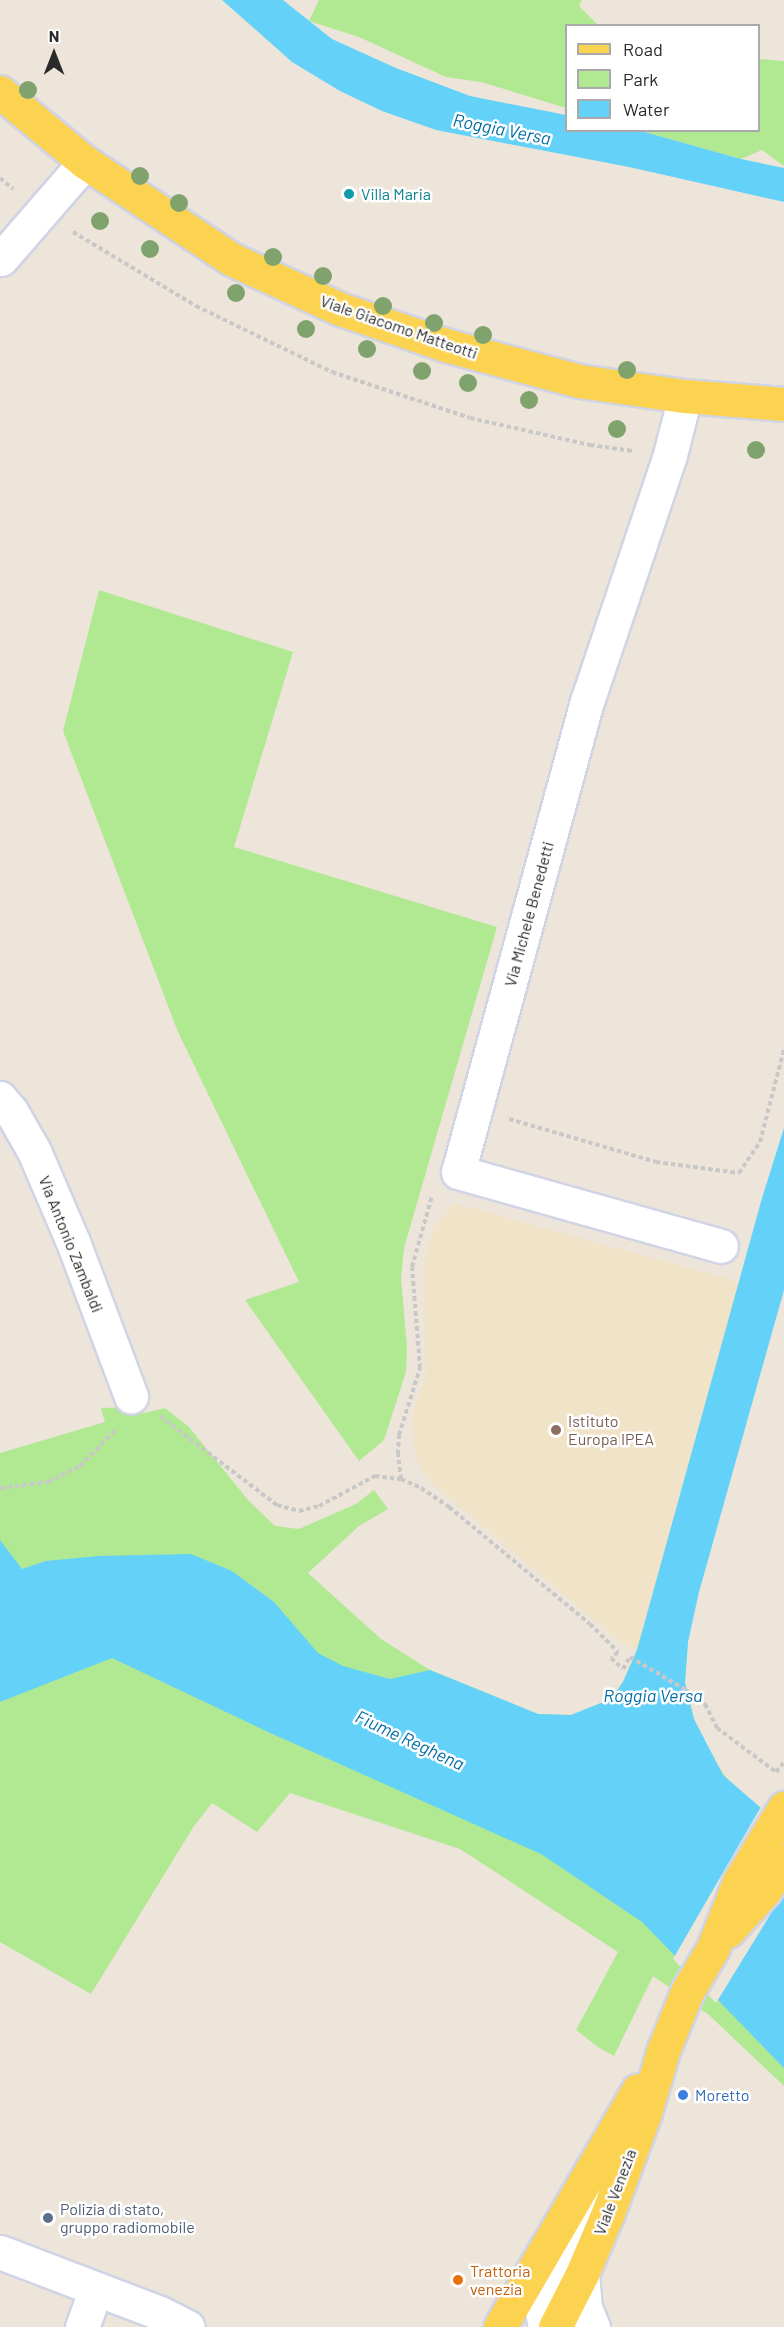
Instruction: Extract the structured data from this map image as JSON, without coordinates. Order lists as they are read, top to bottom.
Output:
{
  "streets": {
    "main road": ["Viale Giacomo Matteotti", "Viale Venezia"],
    "street": ["Via Michele Benedetti", "Via Antonio Zambaldi"]
  },
  "crossings": [
    ["Viale Giacomo Matteotti", "Via Michele Benedetti"]
  ],
  "water": ["Roggia Versa", "Fiume Reghena"],
  "places": [
    "Villa Maria",
    "Istituto Europa IPEA",
    "Moretto",
    "Polizia di stato, gruppo radiomobile",
    "Trattoria venezia"
  ],
  "legend": ["Road", "Park", "Water"],
  "north": "top"
}
